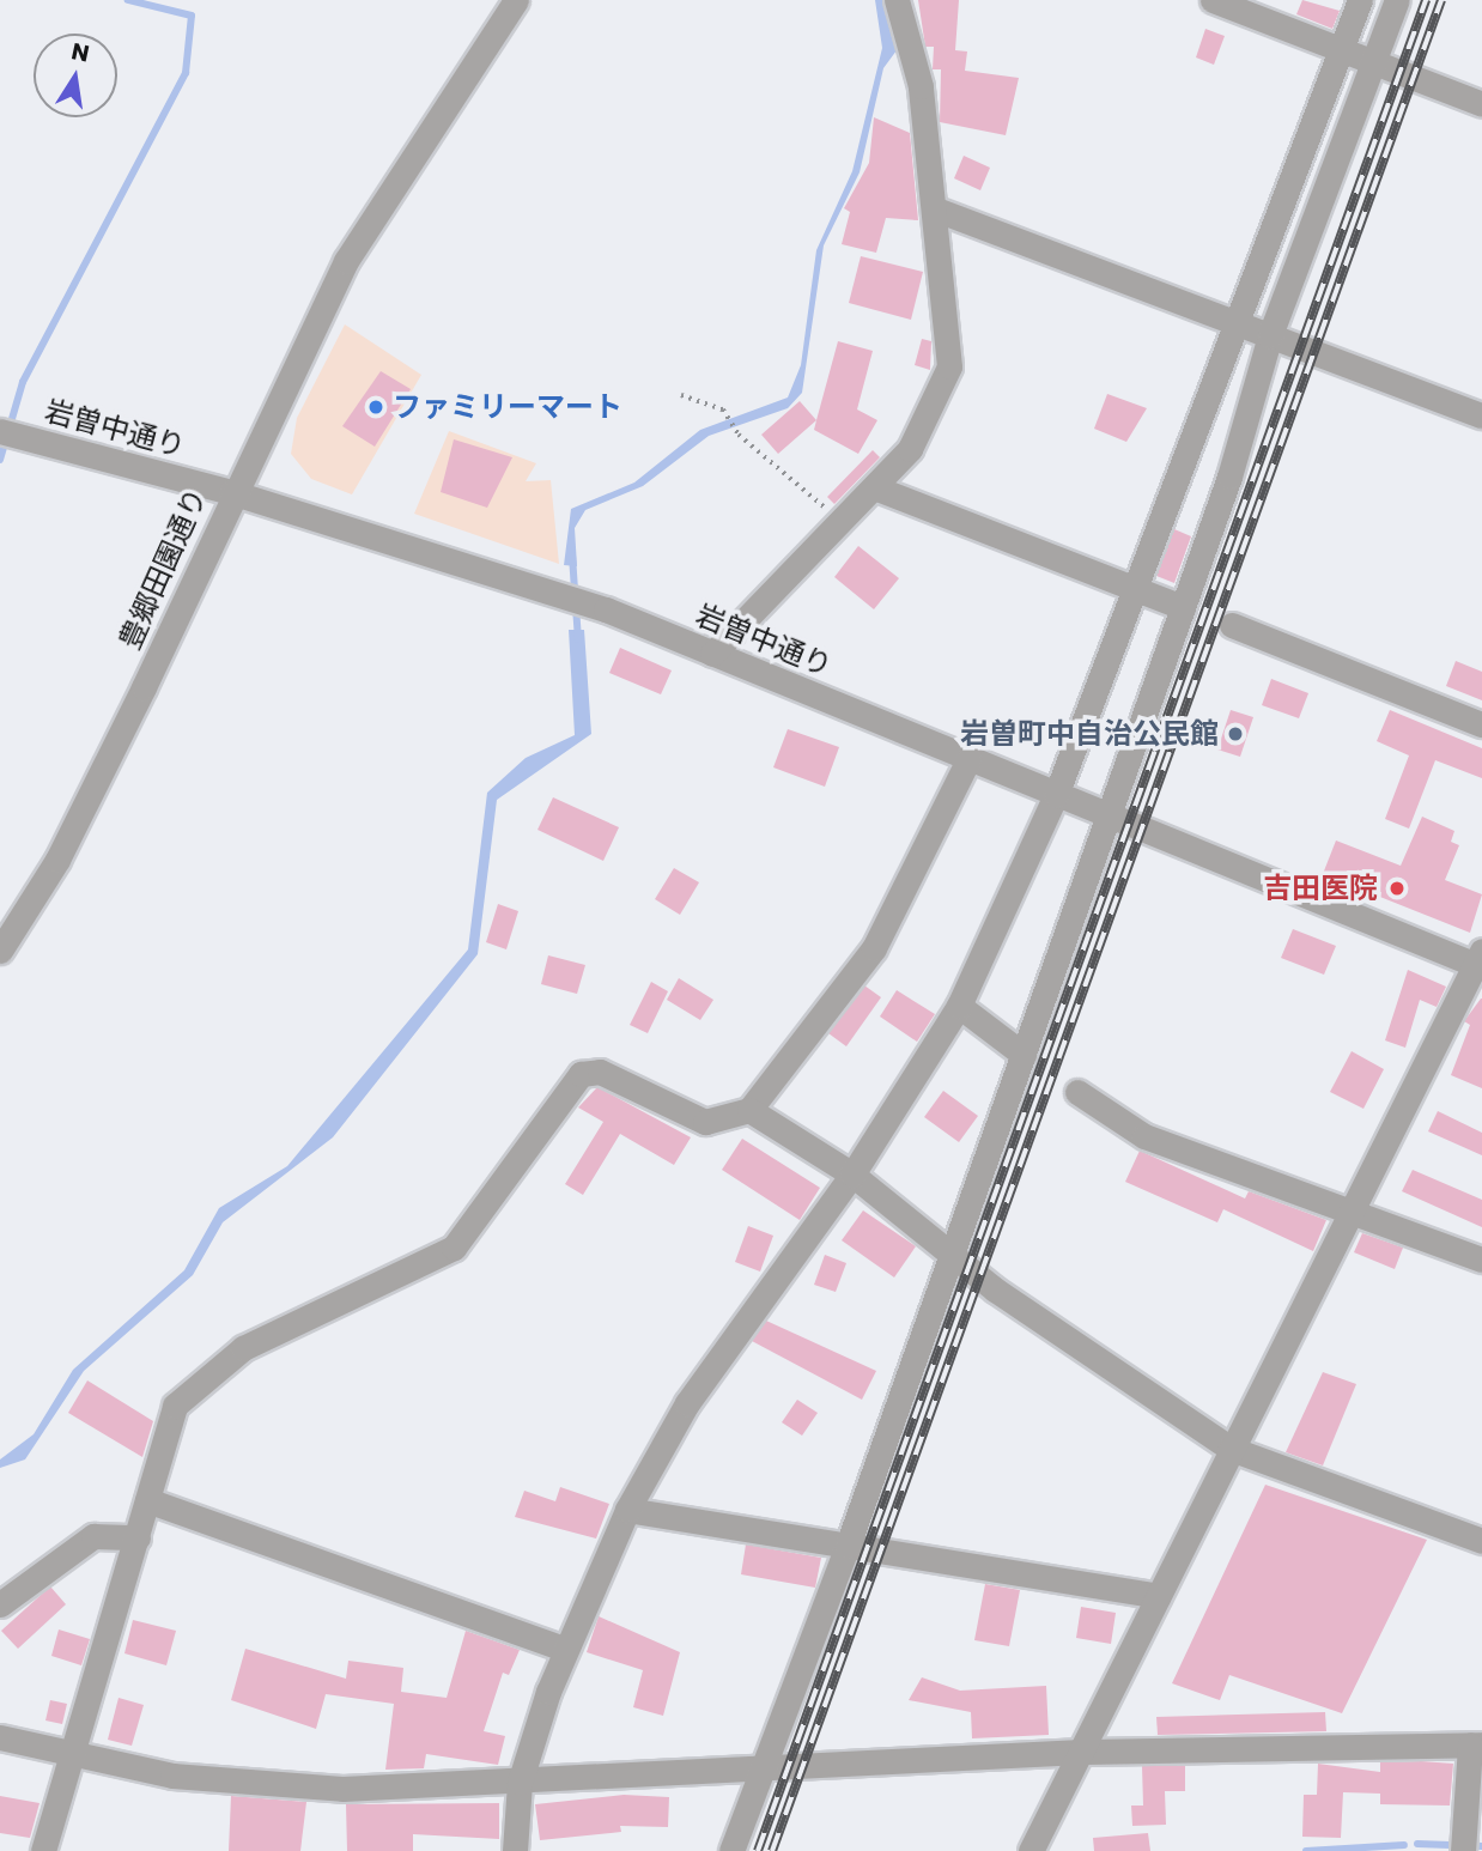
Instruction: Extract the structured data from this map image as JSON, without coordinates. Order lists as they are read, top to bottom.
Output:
{
  "streets": {
    "street": ["岩曽中通り", "豊郷田園通り"]
  },
  "crossings": [
    ["岩曽中通り", "豊郷田園通り"]
  ],
  "places": ["ファミリーマート", "岩曽町中自治公民館", "吉田医院"],
  "north": "top"
}
